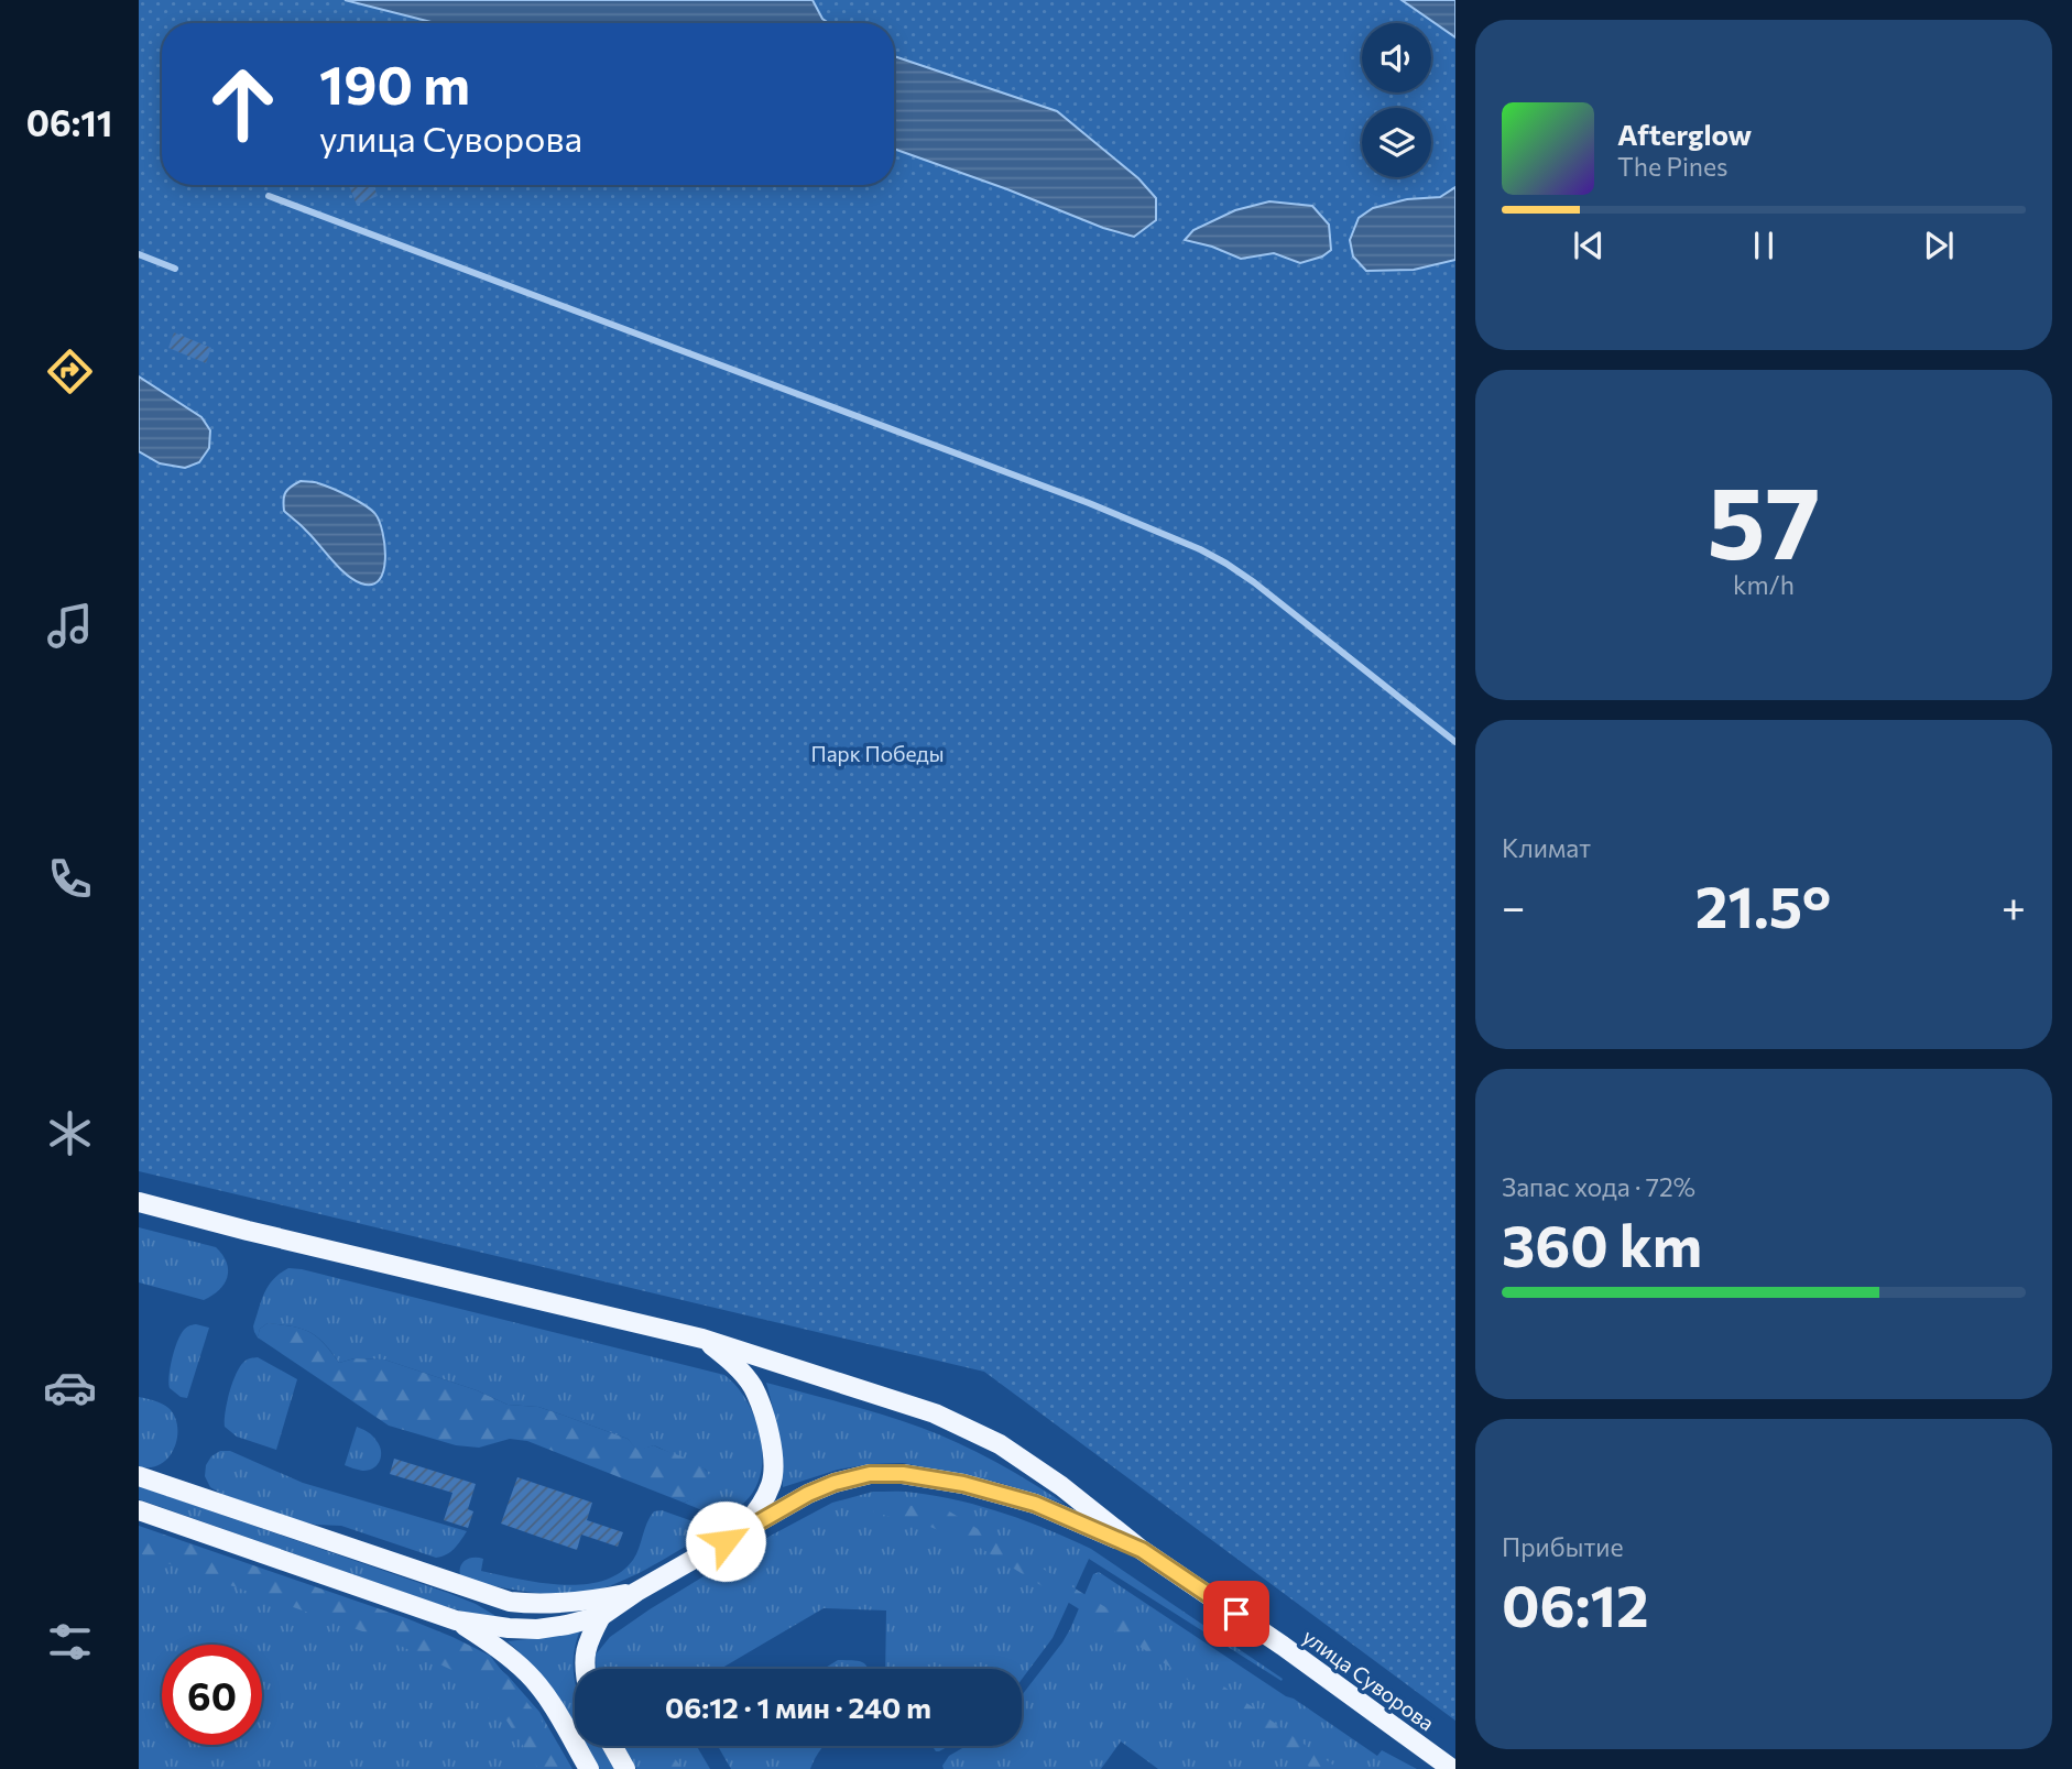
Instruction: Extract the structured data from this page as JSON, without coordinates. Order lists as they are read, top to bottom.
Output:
{
  "streets": {
    "main road": ["улица Суворова"]
  },
  "parks": ["Парк Победы"],
  "page": {
    "tabs": "06:11",
    "turn": ["190 m", "улица Суворова"],
    "song": ["Afterglow", "The Pines"],
    "tile": [
      ["57", "km/h"],
      "Климат",
      ["Запас хода · 72%", "360 km"],
      ["Прибытие", "06:12"]
    ],
    "heat": ["−", "21.5°", "+"],
    "limit": "60",
    "trip": "06:12 · 1 мин · 240 m"
  }
}
